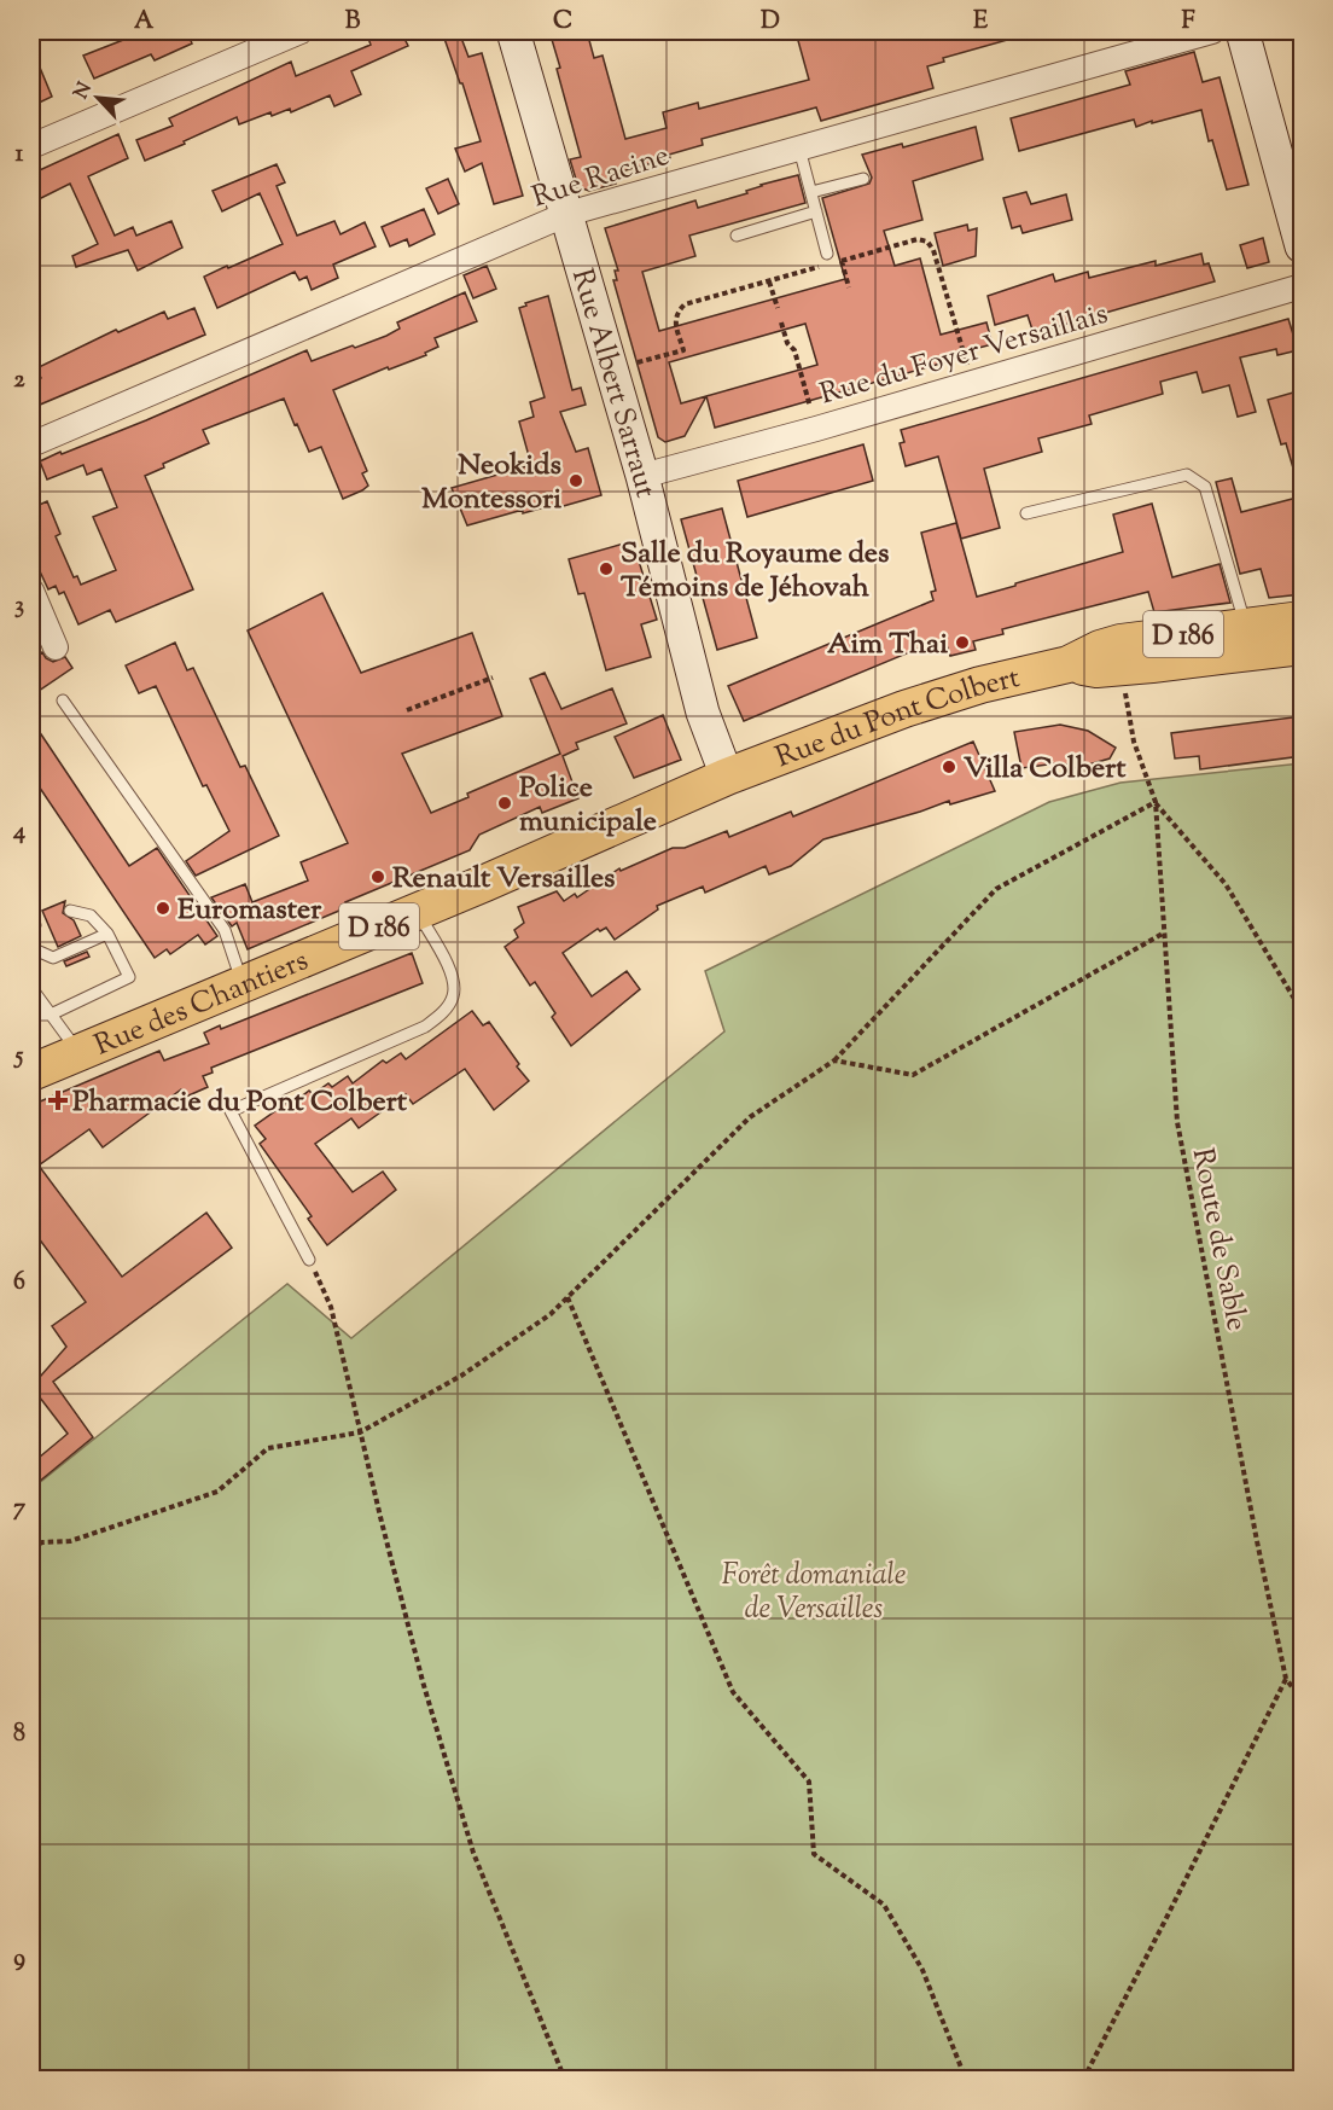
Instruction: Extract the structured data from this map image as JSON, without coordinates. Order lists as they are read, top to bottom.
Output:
{
  "streets": {
    "main road": [
      "Rue Albert Sarraut",
      "D 186",
      "Rue du Pont Colbert",
      "Rue des Chantiers"
    ],
    "street": ["Rue Racine", "Rue du Foyer Versaillais"],
    "path": ["Route de Sable"]
  },
  "crossings": [
    ["Rue Racine", "Rue Albert Sarraut"],
    ["Rue du Foyer Versaillais", "Rue Albert Sarraut"],
    ["Rue Albert Sarraut", "Rue du Pont Colbert"],
    ["Rue Albert Sarraut", "Rue des Chantiers"],
    ["Rue du Pont Colbert", "Rue des Chantiers"]
  ],
  "parks": ["Forêt domaniale de Versailles"],
  "places": {
    "other": [
      "Neokids Montessori",
      "Salle du Royaume des Témoins de Jéhovah",
      "Aim Thai",
      "Villa Colbert",
      "Police municipale",
      "Renault Versailles",
      "Euromaster"
    ],
    "health": ["Pharmacie du Pont Colbert"]
  },
  "north": "top left",
  "grid": {
    "columns": [
      "A",
      "B",
      "C",
      "D",
      "E",
      "F"
    ],
    "rows": [
      "1",
      "2",
      "3",
      "4",
      "5",
      "6",
      "7",
      "8",
      "9"
    ]
  }
}
